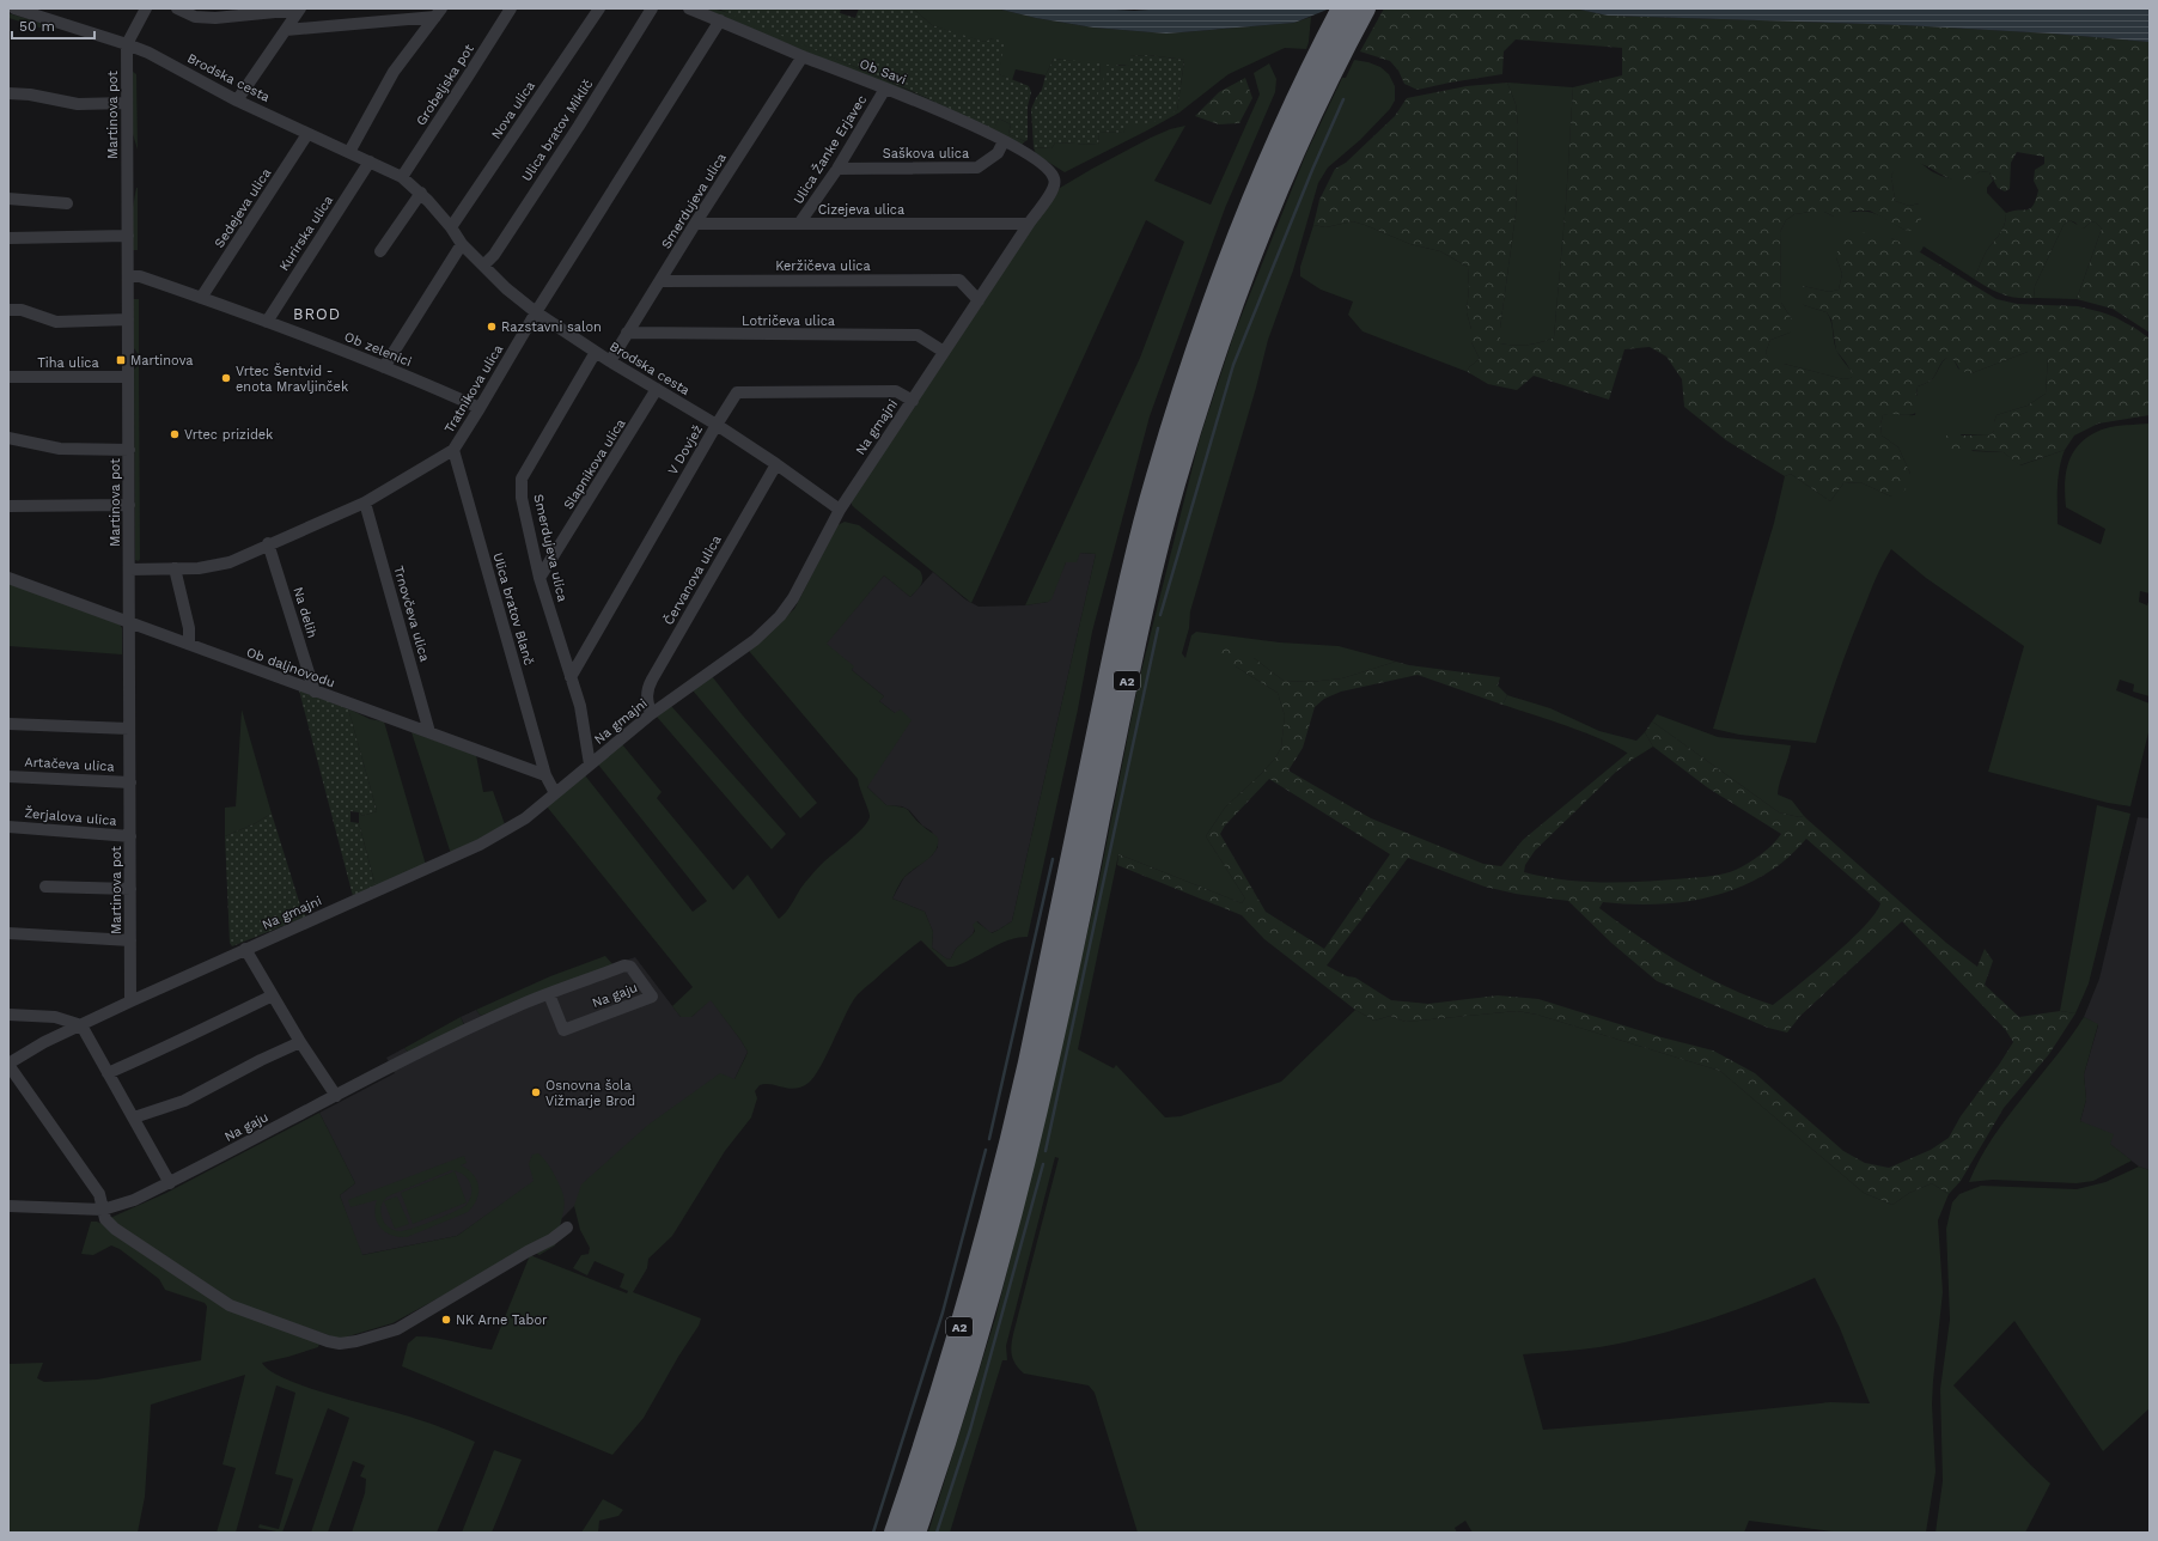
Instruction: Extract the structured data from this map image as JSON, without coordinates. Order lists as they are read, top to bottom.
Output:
{
  "streets": {
    "highway": ["A2"],
    "street": [
      "Ob Savi",
      "Brodska cesta",
      "Grobeljska pot",
      "Nova ulica",
      "Martinova pot",
      "Ulica bratov Miklič",
      "Ulica Žanke Erjavec",
      "Saškova ulica",
      "Smerdujeva ulica",
      "Sedejeva ulica",
      "Cizejeva ulica",
      "Kurirska ulica",
      "Keržičeva ulica",
      "Lotričeva ulica",
      "Ob zelenici",
      "Tiha ulica",
      "Tratnikova ulica",
      "Na gmajni",
      "V Dovjež",
      "Slapnikova ulica",
      "Červanova ulica",
      "Ulica bratov Blanč",
      "Na delih",
      "Trnovčeva ulica",
      "Ob daljnovodu",
      "Artačeva ulica",
      "Žerjalova ulica",
      "Na gaju"
    ]
  },
  "crossings": [
    ["Ob Savi", "Ulica Žanke Erjavec"],
    ["Ob Savi", "Saškova ulica"],
    ["Ob Savi", "Smerdujeva ulica"],
    ["Ob Savi", "Tratnikova ulica"],
    ["Ob Savi", "Na gmajni"],
    ["Brodska cesta", "Grobeljska pot"],
    ["Brodska cesta", "Nova ulica"],
    ["Brodska cesta", "Martinova pot"],
    ["Brodska cesta", "Ulica bratov Miklič"],
    ["Brodska cesta", "Smerdujeva ulica"],
    ["Brodska cesta", "Sedejeva ulica"],
    ["Brodska cesta", "Kurirska ulica"],
    ["Brodska cesta", "Tratnikova ulica"],
    ["Brodska cesta", "Na gmajni"],
    ["Brodska cesta", "V Dovjež"],
    ["Brodska cesta", "Slapnikova ulica"],
    ["Brodska cesta", "Červanova ulica"],
    ["Martinova pot", "Ob zelenici"],
    ["Martinova pot", "Tiha ulica"],
    ["Martinova pot", "Tratnikova ulica"],
    ["Martinova pot", "Na gmajni"],
    ["Martinova pot", "Ob daljnovodu"],
    ["Martinova pot", "Artačeva ulica"],
    ["Martinova pot", "Žerjalova ulica"],
    ["Ulica Žanke Erjavec", "Saškova ulica"],
    ["Ulica Žanke Erjavec", "Cizejeva ulica"],
    ["Smerdujeva ulica", "Cizejeva ulica"],
    ["Smerdujeva ulica", "Keržičeva ulica"],
    ["Smerdujeva ulica", "Lotričeva ulica"],
    ["Smerdujeva ulica", "Na gmajni"],
    ["Smerdujeva ulica", "V Dovjež"],
    ["Smerdujeva ulica", "Slapnikova ulica"],
    ["Sedejeva ulica", "Ob zelenici"],
    ["Cizejeva ulica", "Na gmajni"],
    ["Kurirska ulica", "Ob zelenici"],
    ["Keržičeva ulica", "Na gmajni"],
    ["Lotričeva ulica", "Na gmajni"],
    ["Ob zelenici", "Tratnikova ulica"],
    ["Tratnikova ulica", "Ulica bratov Blanč"],
    ["Tratnikova ulica", "Na delih"],
    ["Tratnikova ulica", "Trnovčeva ulica"],
    ["Na gmajni", "V Dovjež"],
    ["Na gmajni", "Červanova ulica"],
    ["Ulica bratov Blanč", "Ob daljnovodu"],
    ["Na delih", "Ob daljnovodu"],
    ["Trnovčeva ulica", "Ob daljnovodu"]
  ],
  "districts": ["BROD"],
  "places": {
    "other": [
      "Razstavni salon",
      "Vrtec Šentvid - enota Mravljinček",
      "Vrtec prizidek",
      "Osnovna šola Vižmarje Brod",
      "NK Arne Tabor"
    ],
    "transit": ["Martinova"]
  },
  "scale_bar": "50 m"
}
